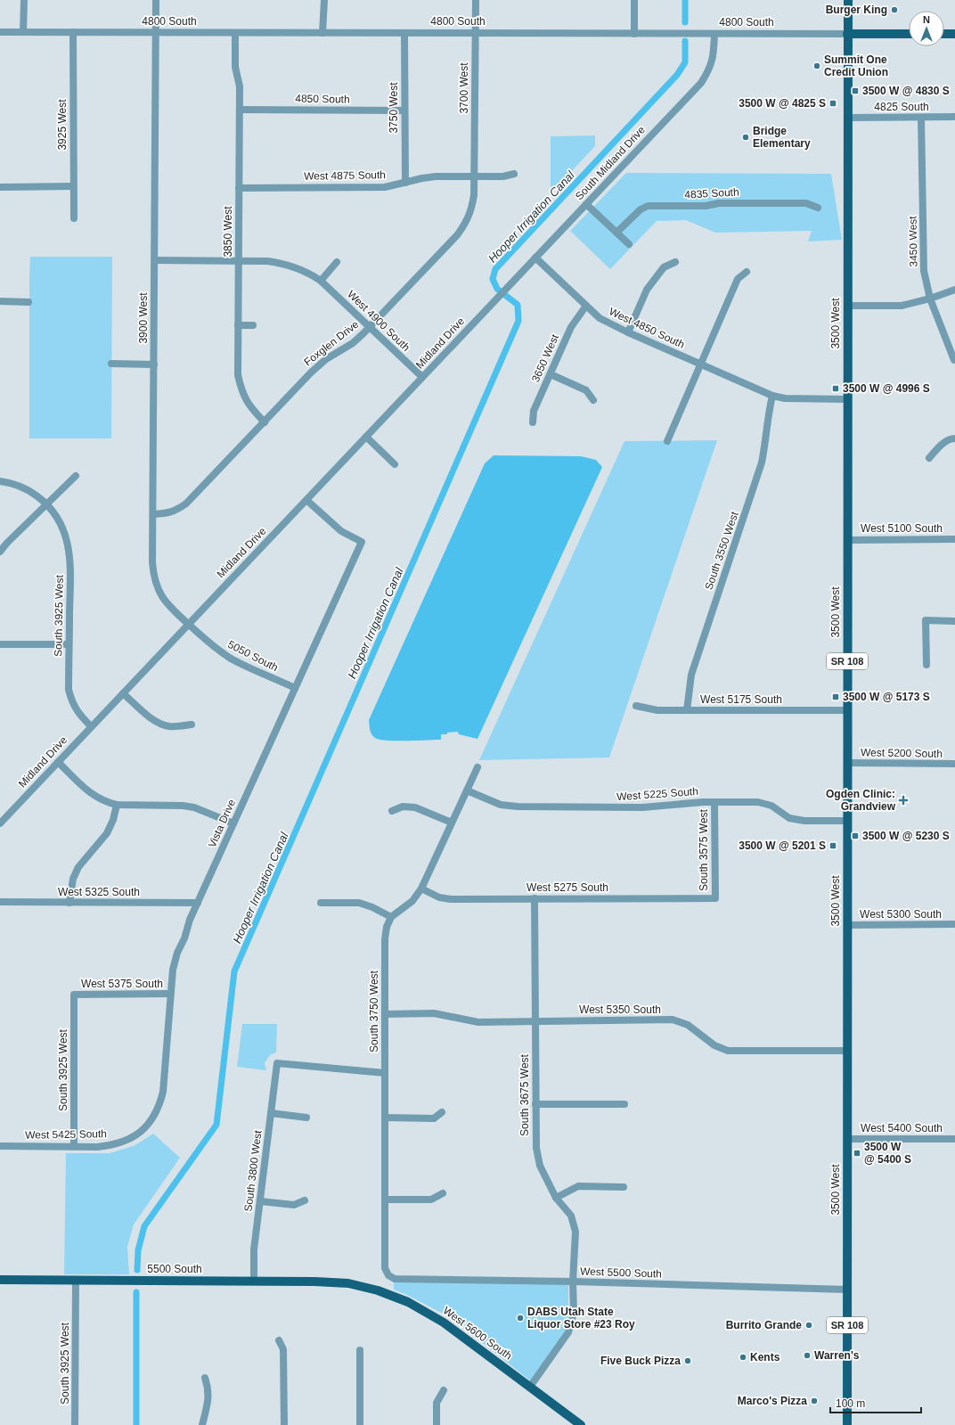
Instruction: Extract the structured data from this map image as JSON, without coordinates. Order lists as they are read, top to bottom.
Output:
{
  "streets": {
    "main road": [
      "4800 South",
      "3500 West",
      "SR 108",
      "5500 South",
      "West 5600 South"
    ],
    "street": [
      "3700 West",
      "4850 South",
      "4825 South",
      "3750 West",
      "3925 West",
      "South Midland Drive",
      "West 4875 South",
      "4835 South",
      "3850 West",
      "3450 West",
      "3900 West",
      "West 4900 South",
      "West 4850 South",
      "Foxglen Drive",
      "Midland Drive",
      "3650 West",
      "West 5100 South",
      "South 3550 West",
      "South 3925 West",
      "5050 South",
      "West 5175 South",
      "West 5200 South",
      "West 5225 South",
      "Vista Drive",
      "South 3575 West",
      "West 5275 South",
      "West 5325 South",
      "West 5300 South",
      "West 5375 South",
      "West 5350 South",
      "South 3750 West",
      "South 3675 West",
      "West 5400 South",
      "West 5425 South",
      "South 3800 West",
      "West 5500 South"
    ]
  },
  "crossings": [
    ["4800 South", "3700 West"],
    ["4800 South", "3750 West"],
    ["4800 South", "3925 West"],
    ["4800 South", "South Midland Drive"],
    ["4800 South", "3850 West"],
    ["4800 South", "3900 West"],
    ["4800 South", "3500 West"],
    ["3700 West", "West 4875 South"],
    ["3700 West", "Foxglen Drive"],
    ["4850 South", "3750 West"],
    ["4850 South", "3850 West"],
    ["4825 South", "3450 West"],
    ["4825 South", "3500 West"],
    ["3750 West", "West 4875 South"],
    ["South Midland Drive", "West 4850 South"],
    ["South Midland Drive", "Midland Drive"],
    ["West 4875 South", "3850 West"],
    ["West 4875 South", "Foxglen Drive"],
    ["3850 West", "West 4900 South"],
    ["3850 West", "Foxglen Drive"],
    ["3900 West", "West 4900 South"],
    ["3900 West", "Foxglen Drive"],
    ["3900 West", "Midland Drive"],
    ["3900 West", "5050 South"],
    ["West 4900 South", "Foxglen Drive"],
    ["West 4900 South", "Midland Drive"],
    ["3500 West", "West 4850 South"],
    ["3500 West", "West 5100 South"],
    ["3500 West", "SR 108"],
    ["3500 West", "West 5175 South"],
    ["3500 West", "West 5200 South"],
    ["3500 West", "West 5225 South"],
    ["3500 West", "West 5300 South"],
    ["3500 West", "West 5350 South"],
    ["3500 West", "West 5400 South"],
    ["3500 West", "West 5500 South"],
    ["West 4850 South", "3650 West"],
    ["West 4850 South", "South 3550 West"],
    ["Midland Drive", "South 3925 West"],
    ["Midland Drive", "5050 South"],
    ["Midland Drive", "Vista Drive"],
    ["South 3550 West", "West 5175 South"],
    ["South 3925 West", "West 5375 South"],
    ["South 3925 West", "West 5425 South"],
    ["South 3925 West", "5500 South"],
    ["5050 South", "Vista Drive"],
    ["SR 108", "West 5500 South"],
    ["West 5225 South", "South 3575 West"],
    ["Vista Drive", "West 5325 South"],
    ["Vista Drive", "West 5375 South"],
    ["Vista Drive", "West 5425 South"],
    ["South 3575 West", "West 5275 South"],
    ["West 5275 South", "South 3675 West"],
    ["West 5350 South", "South 3750 West"],
    ["West 5350 South", "South 3675 West"],
    ["South 3750 West", "South 3800 West"],
    ["South 3750 West", "West 5500 South"],
    ["South 3675 West", "West 5500 South"],
    ["South 3675 West", "West 5600 South"],
    ["South 3800 West", "5500 South"],
    ["5500 South", "West 5600 South"]
  ],
  "water": ["Hooper Irrigation Canal"],
  "places": {
    "other": [
      "Burger King",
      "Summit One Credit Union",
      "Bridge Elementary",
      "DABS Utah State Liquor Store #23 Roy",
      "Burrito Grande",
      "Warren's",
      "Kents",
      "Five Buck Pizza",
      "Marco's Pizza"
    ],
    "transit": [
      "3500 W @ 4830 S",
      "3500 W @ 4825 S",
      "3500 W @ 4996 S",
      "3500 W @ 5173 S",
      "3500 W @ 5230 S",
      "3500 W @ 5201 S",
      "3500 W @ 5400 S"
    ],
    "health": ["Ogden Clinic: Grandview"]
  },
  "scale_bar": "100 m",
  "north": "top"
}
